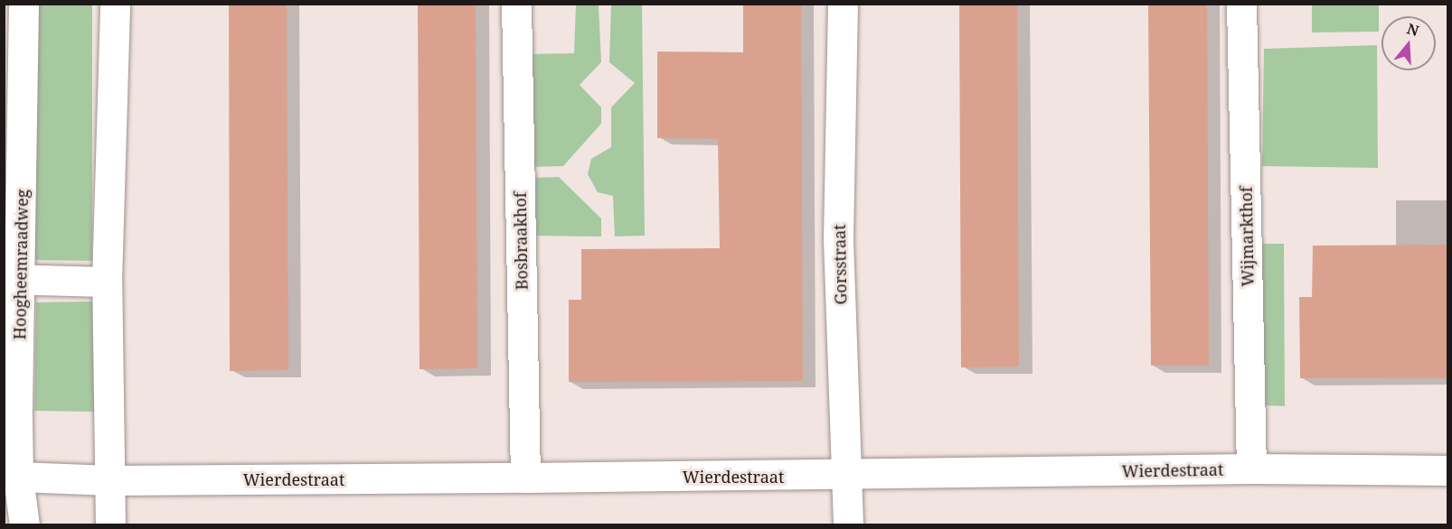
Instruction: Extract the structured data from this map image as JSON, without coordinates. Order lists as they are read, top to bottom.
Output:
{
  "streets": {
    "street": [
      "Wijmarkthof",
      "Bosbraakhof",
      "Hoogheemraadweg",
      "Gorsstraat",
      "Wierdestraat"
    ]
  },
  "crossings": [
    ["Wijmarkthof", "Wierdestraat"],
    ["Bosbraakhof", "Wierdestraat"],
    ["Hoogheemraadweg", "Wierdestraat"],
    ["Gorsstraat", "Wierdestraat"]
  ],
  "north": "top"
}
